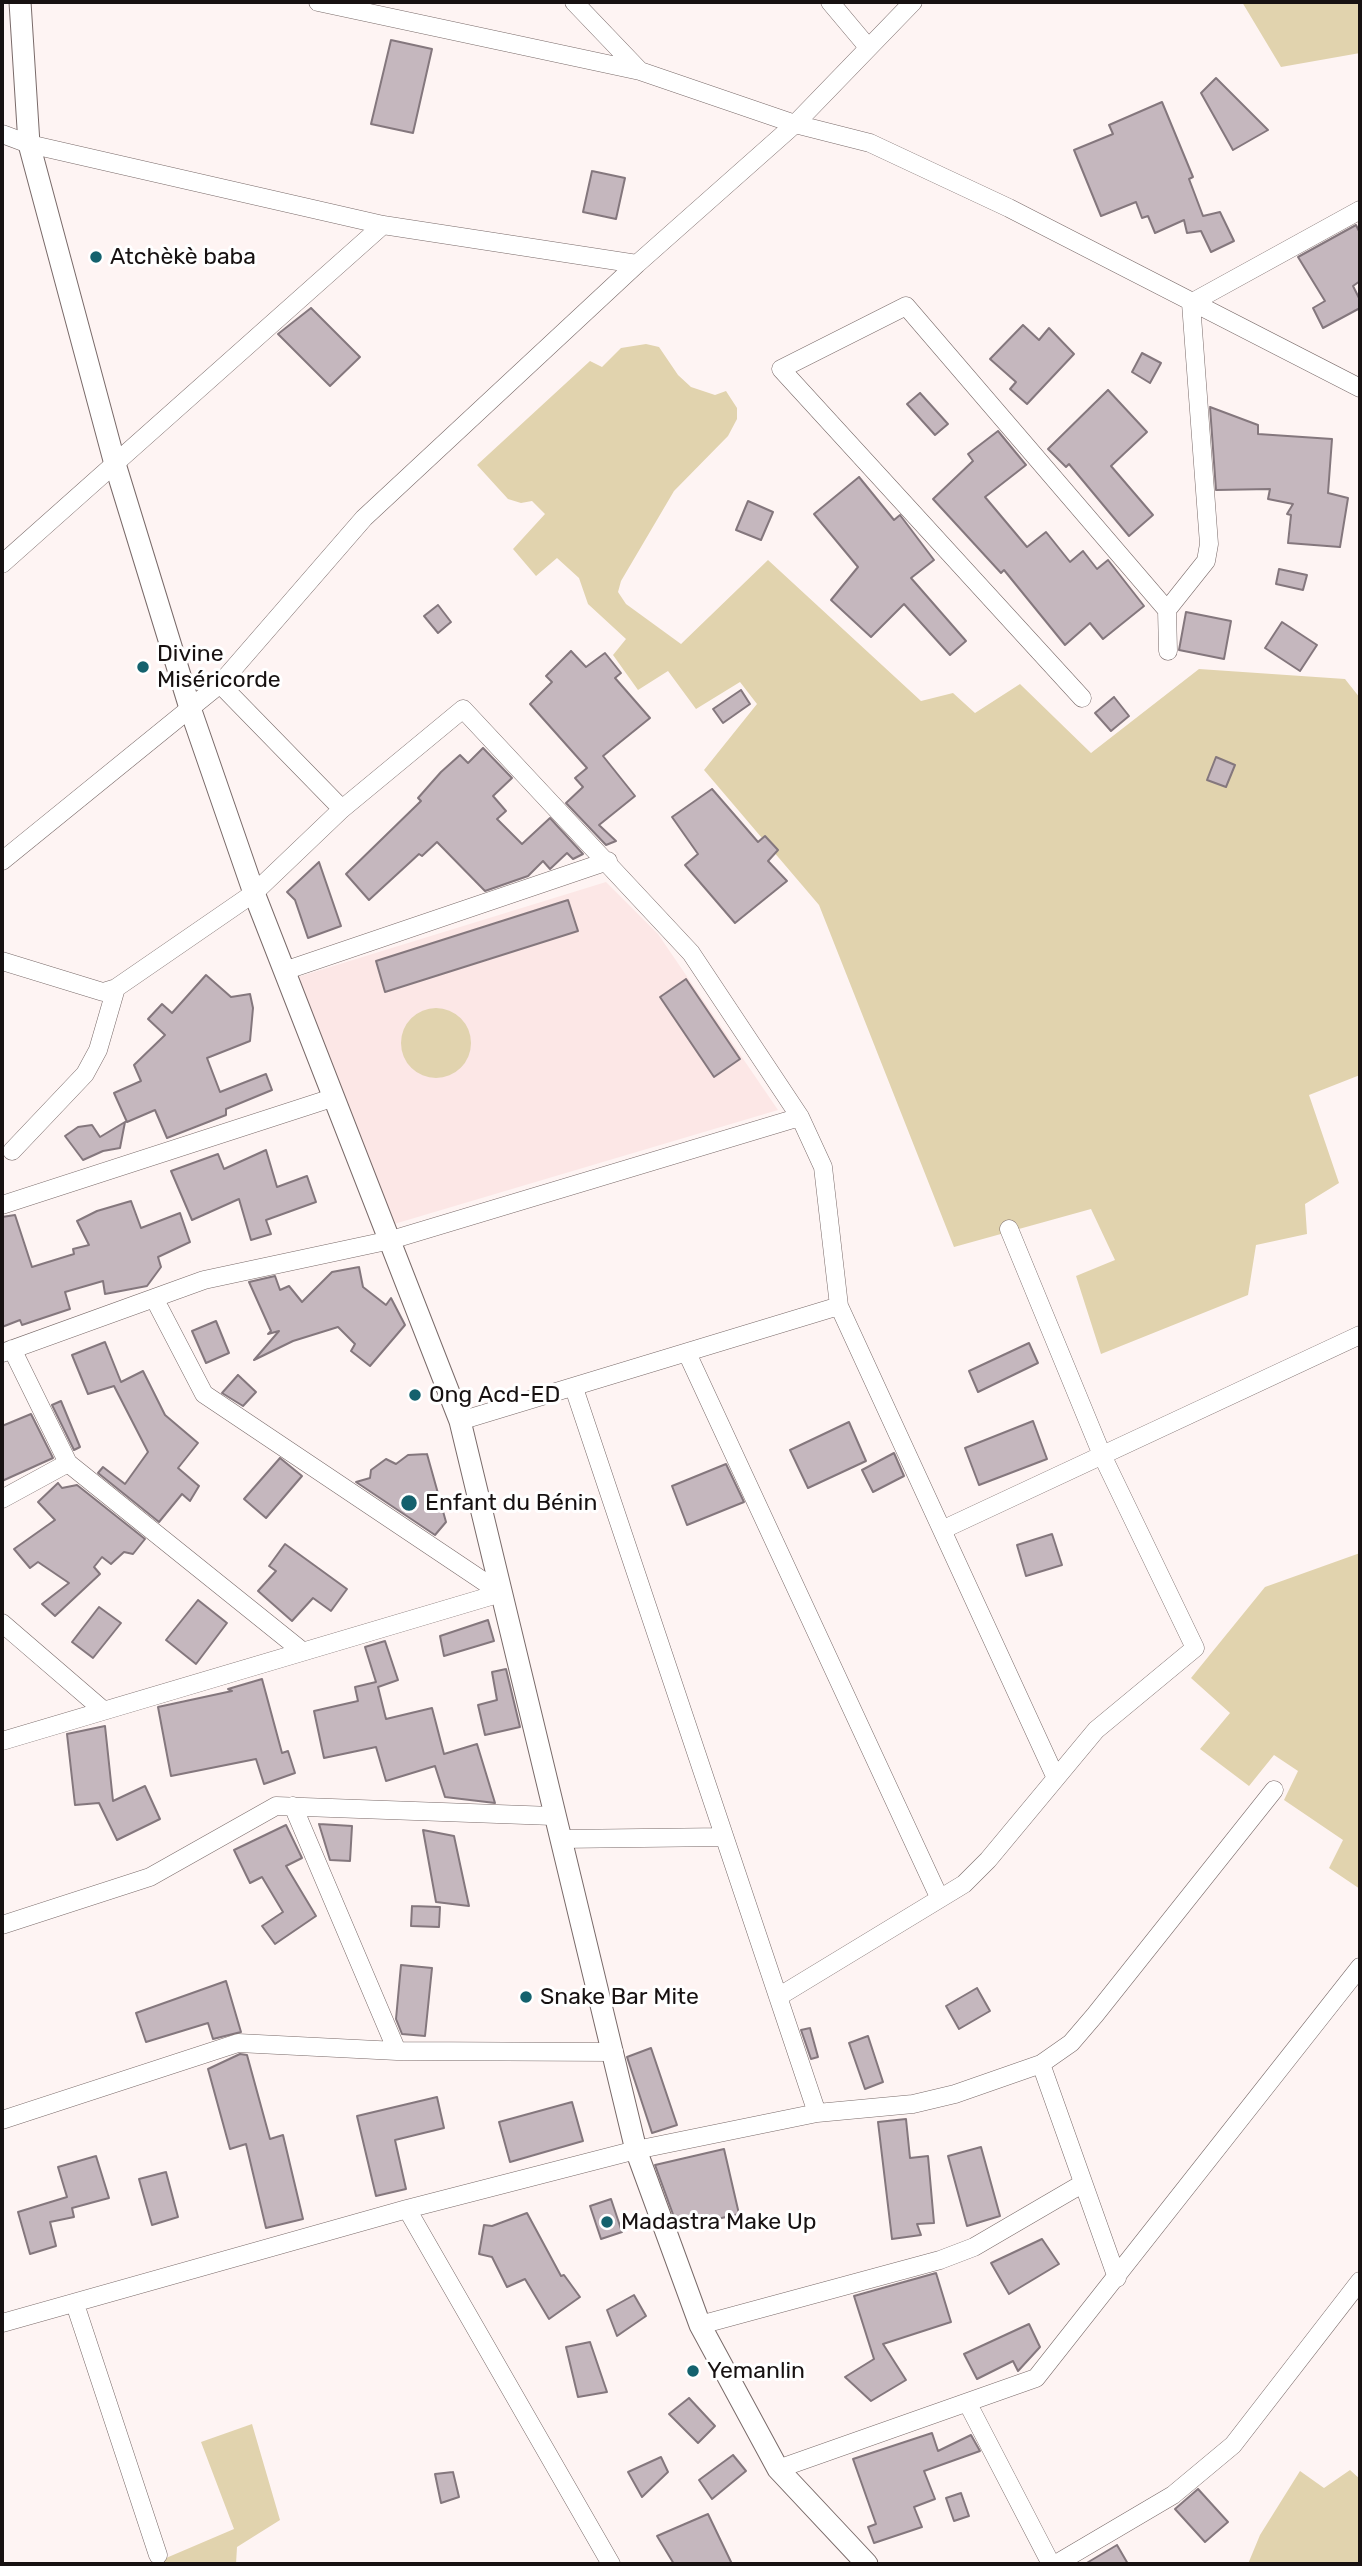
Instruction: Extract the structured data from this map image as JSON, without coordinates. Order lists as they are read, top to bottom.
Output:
{
  "places": [
    "Atchèkè baba",
    "Divine Miséricorde",
    "Ong Acd-ED",
    "Enfant du Bénin",
    "Snake Bar Mite",
    "Madastra Make Up",
    "Yemanlin"
  ]
}
